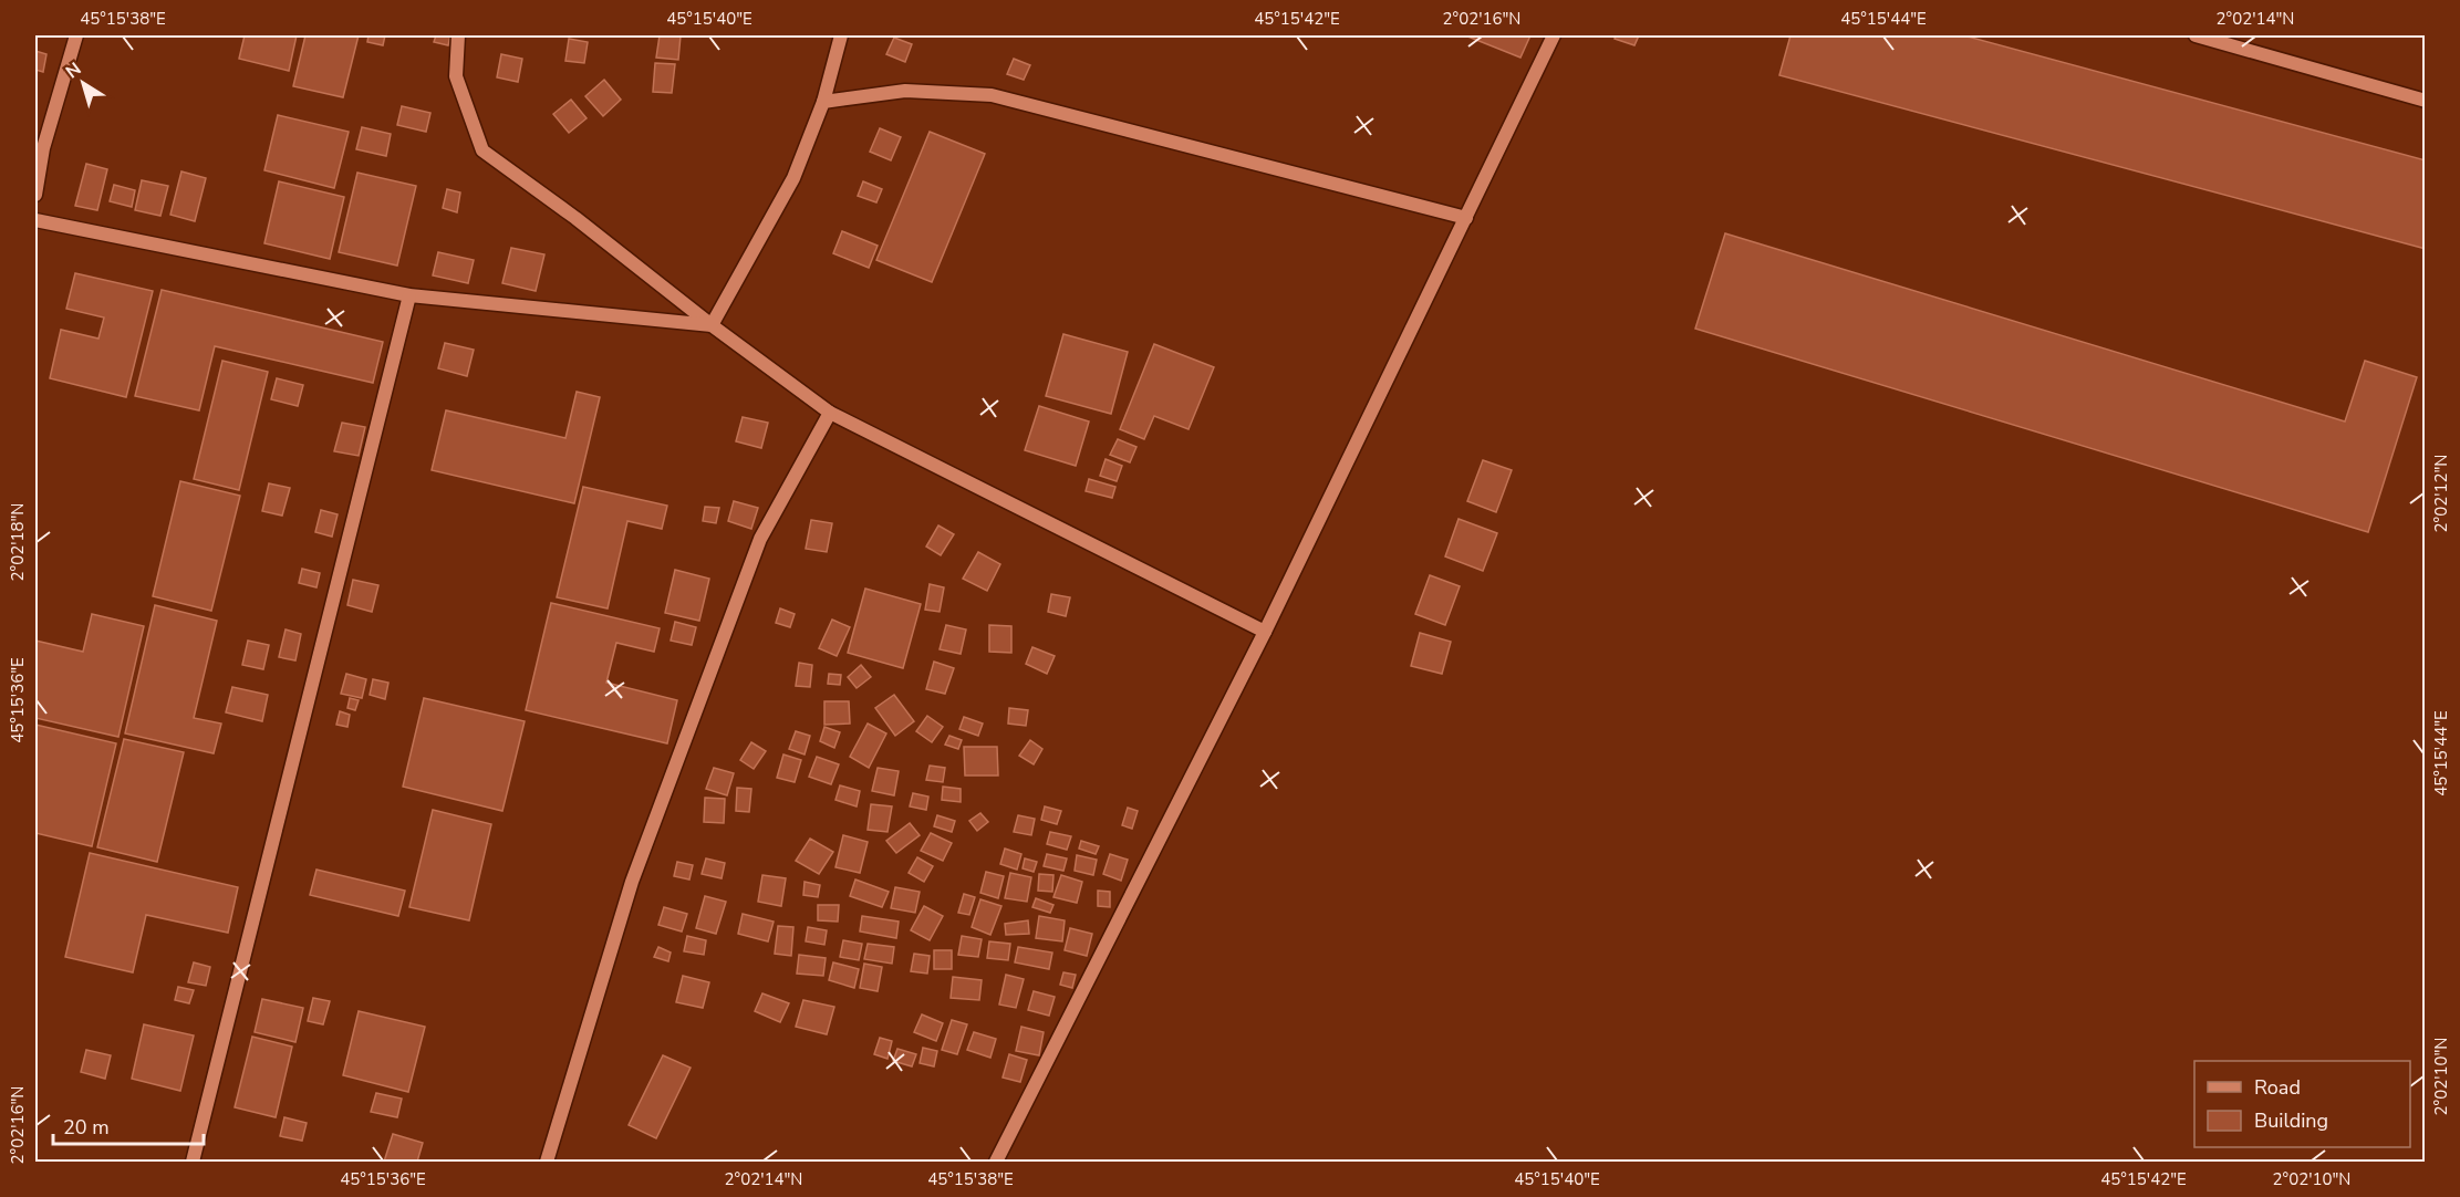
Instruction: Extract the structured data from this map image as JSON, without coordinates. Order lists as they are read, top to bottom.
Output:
{
  "legend": ["Road", "Building"],
  "scale_bar": "20 m",
  "north": "top left",
  "coordinates": [
    "45°15'38\"E",
    "45°15'40\"E",
    "45°15'42\"E",
    "2°02'16\"N",
    "45°15'44\"E",
    "2°02'14\"N",
    "2°02'12\"N",
    "2°02'18\"N",
    "45°15'36\"E",
    "2°02'10\"N"
  ]
}
